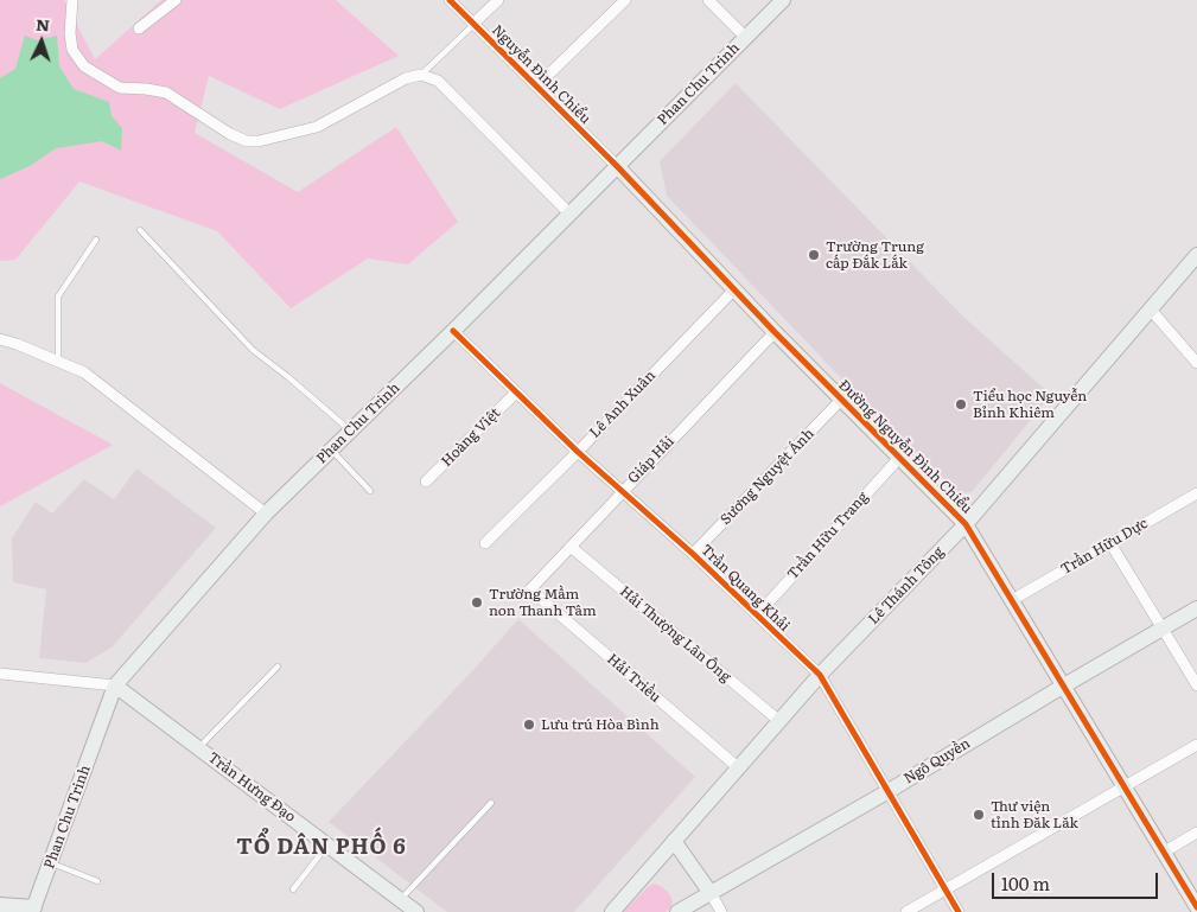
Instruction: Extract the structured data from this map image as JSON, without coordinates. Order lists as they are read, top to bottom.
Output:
{
  "streets": {
    "main road": [
      "Phan Chu Trinh",
      "Đường Nguyễn Đình Chiểu",
      "Lê Thánh Tông",
      "Ngô Quyền",
      "Trần Hưng Đạo"
    ],
    "street": [
      "Nguyễn Đình Chiểu",
      "Lê Anh Xuân",
      "Hoàng Việt",
      "Giáp Hải",
      "Sương Nguyệt Ánh",
      "Trần Hữu Trang",
      "Trần Hữu Dực",
      "Trần Quang Khải",
      "Hải Thượng Lãn Ông",
      "Hải Triều"
    ]
  },
  "crossings": [
    ["Nguyễn Đình Chiểu", "Phan Chu Trinh"],
    ["Nguyễn Đình Chiểu", "Đường Nguyễn Đình Chiểu"],
    ["Phan Chu Trinh", "Đường Nguyễn Đình Chiểu"],
    ["Phan Chu Trinh", "Trần Quang Khải"],
    ["Phan Chu Trinh", "Trần Hưng Đạo"],
    ["Lê Anh Xuân", "Đường Nguyễn Đình Chiểu"],
    ["Lê Anh Xuân", "Trần Quang Khải"],
    ["Hoàng Việt", "Trần Quang Khải"],
    ["Đường Nguyễn Đình Chiểu", "Giáp Hải"],
    ["Đường Nguyễn Đình Chiểu", "Sương Nguyệt Ánh"],
    ["Đường Nguyễn Đình Chiểu", "Trần Hữu Trang"],
    ["Đường Nguyễn Đình Chiểu", "Trần Hữu Dực"],
    ["Đường Nguyễn Đình Chiểu", "Lê Thánh Tông"],
    ["Đường Nguyễn Đình Chiểu", "Ngô Quyền"],
    ["Giáp Hải", "Trần Quang Khải"],
    ["Giáp Hải", "Hải Thượng Lãn Ông"],
    ["Giáp Hải", "Hải Triều"],
    ["Sương Nguyệt Ánh", "Trần Quang Khải"],
    ["Trần Hữu Trang", "Trần Quang Khải"],
    ["Lê Thánh Tông", "Trần Quang Khải"],
    ["Lê Thánh Tông", "Hải Thượng Lãn Ông"],
    ["Lê Thánh Tông", "Hải Triều"],
    ["Trần Quang Khải", "Ngô Quyền"]
  ],
  "districts": ["TỔ DÂN PHỐ 6"],
  "places": [
    "Trường Trung cấp Đắk Lắk",
    "Tiểu học Nguyễn Bỉnh Khiêm",
    "Trường Mầm non Thanh Tâm",
    "Lưu trú Hòa Bình",
    "Thư viện tỉnh Đăk Lăk"
  ],
  "scale_bar": "100 m",
  "north": "top"
}
